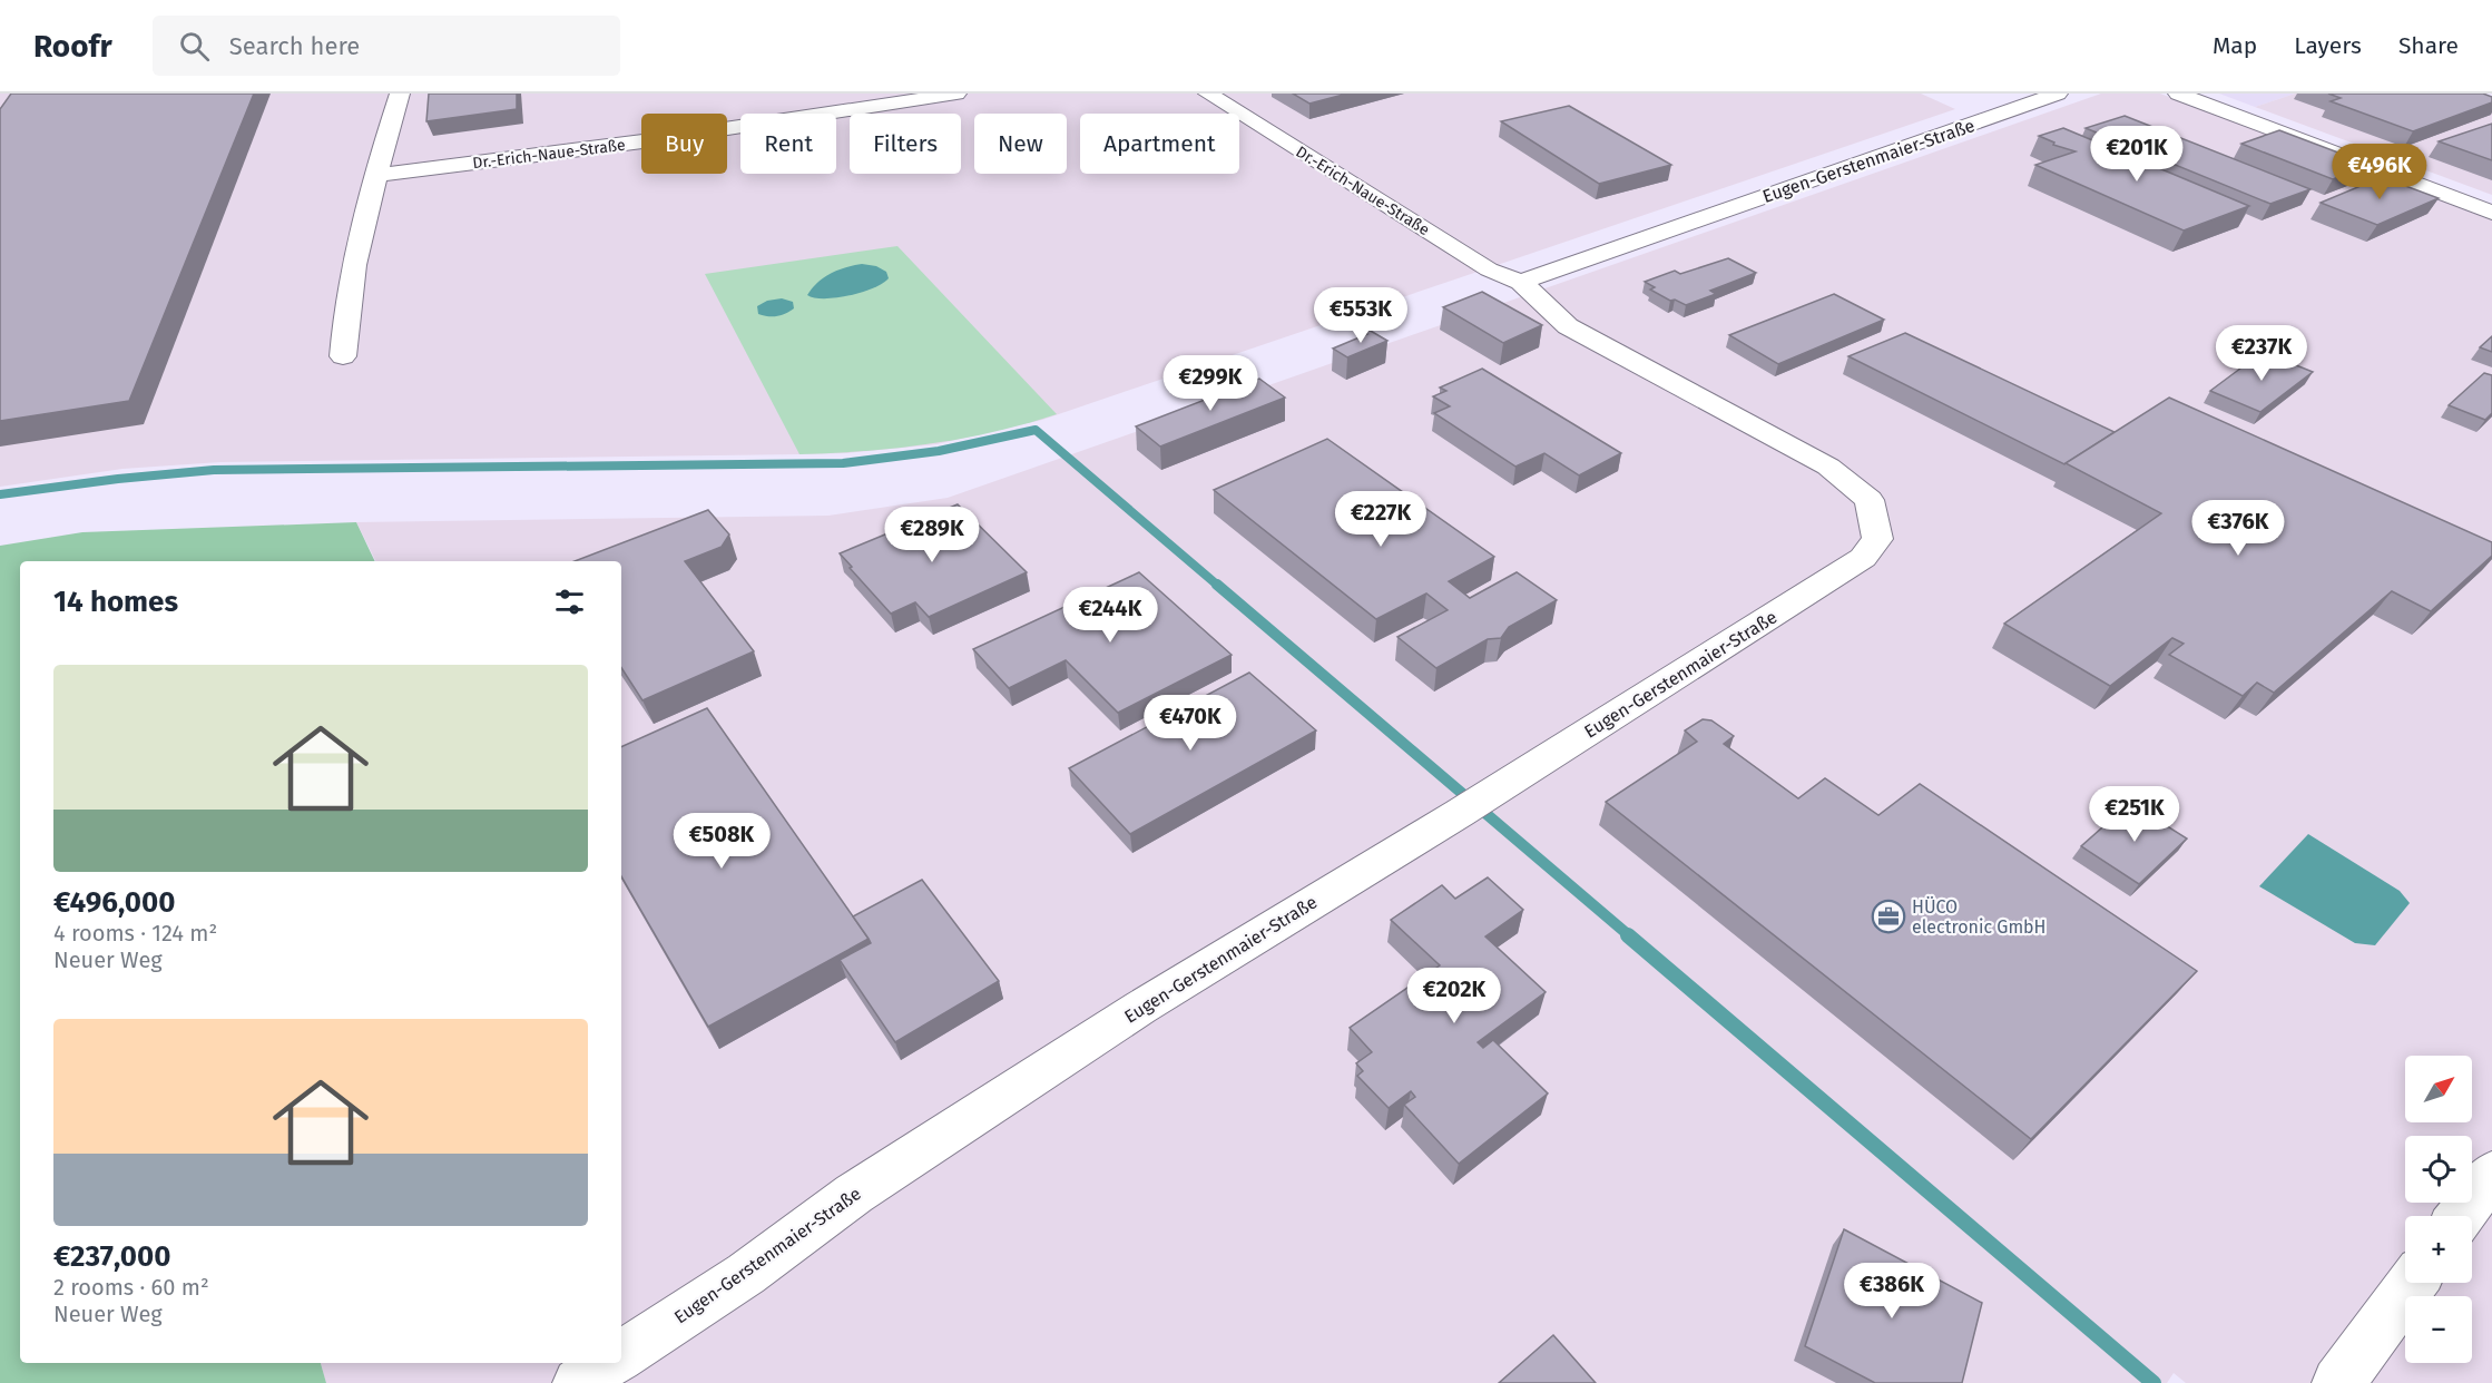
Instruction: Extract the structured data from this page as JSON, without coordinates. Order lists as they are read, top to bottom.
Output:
{
  "streets": {
    "street": ["Dr.-Erich-Naue-Straße", "Eugen-Gerstenmaier-Straße"]
  },
  "crossings": [
    ["Dr.-Erich-Naue-Straße", "Eugen-Gerstenmaier-Straße"]
  ],
  "places": {
    "office": ["HÜCO electronic GmbH"]
  },
  "north": "top right",
  "page": {
    "header": "Roofr",
    "search": "Search here",
    "nav": ["Map", "Layers", "Share"],
    "chip": [
      "Buy",
      "Rent",
      "Filters",
      "New",
      "Apartment"
    ],
    "price": [
      "€201K",
      "€496K",
      "€553K",
      "€237K",
      "€299K",
      "€227K",
      "€376K",
      "€289K",
      "€244K",
      "€470K",
      "€251K",
      "€508K",
      "€202K",
      "€386K"
    ],
    "heading": "14 homes",
    "list": [
      {
        "name": "€496,000",
        "note": "4 rooms · 124 m² · Neuer Weg"
      },
      {
        "name": "€237,000",
        "note": "2 rooms · 60 m² · Neuer Weg"
      }
    ],
    "map_buttons": ["+", "−"]
  }
}
